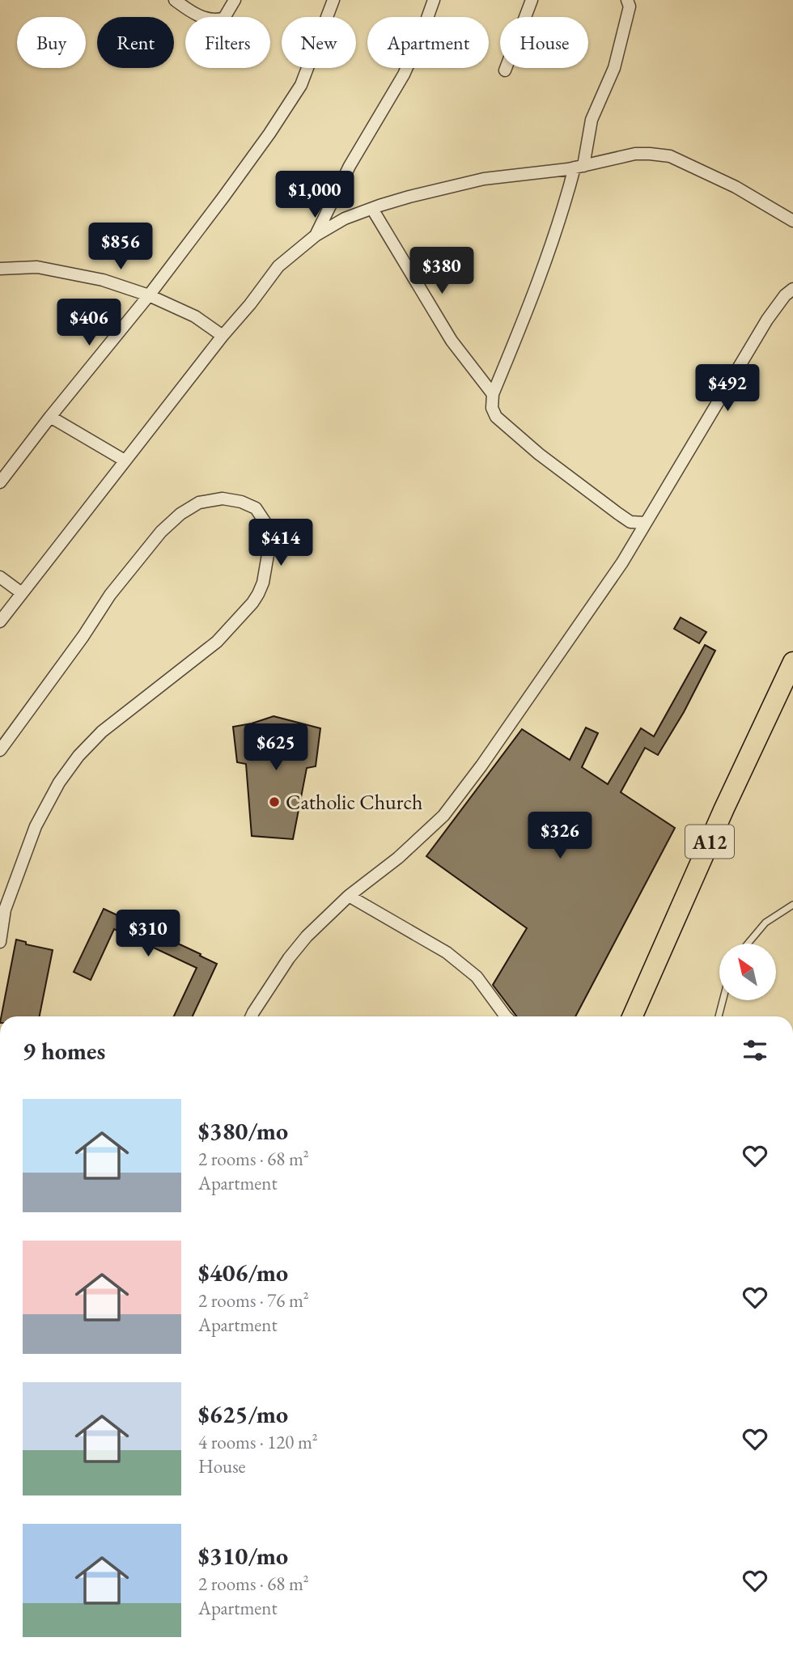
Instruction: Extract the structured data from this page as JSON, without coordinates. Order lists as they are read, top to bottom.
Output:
{
  "streets": {
    "highway": ["A12"]
  },
  "places": ["Catholic Church"],
  "north": "top left",
  "page": {
    "chip": [
      "Buy",
      "Rent",
      "Filters",
      "New",
      "Apartment",
      "House"
    ],
    "price": [
      "$1,000",
      "$856",
      "$380",
      "$406",
      "$492",
      "$414",
      "$625",
      "$326",
      "$310"
    ],
    "heading": "9 homes",
    "list": [
      {
        "name": "$380/mo",
        "note": "2 rooms · 68 m² · Apartment"
      },
      {
        "name": "$406/mo",
        "note": "2 rooms · 76 m² · Apartment"
      },
      {
        "name": "$625/mo",
        "note": "4 rooms · 120 m² · House"
      },
      {
        "name": "$310/mo",
        "note": "2 rooms · 68 m² · Apartment"
      }
    ]
  }
}
